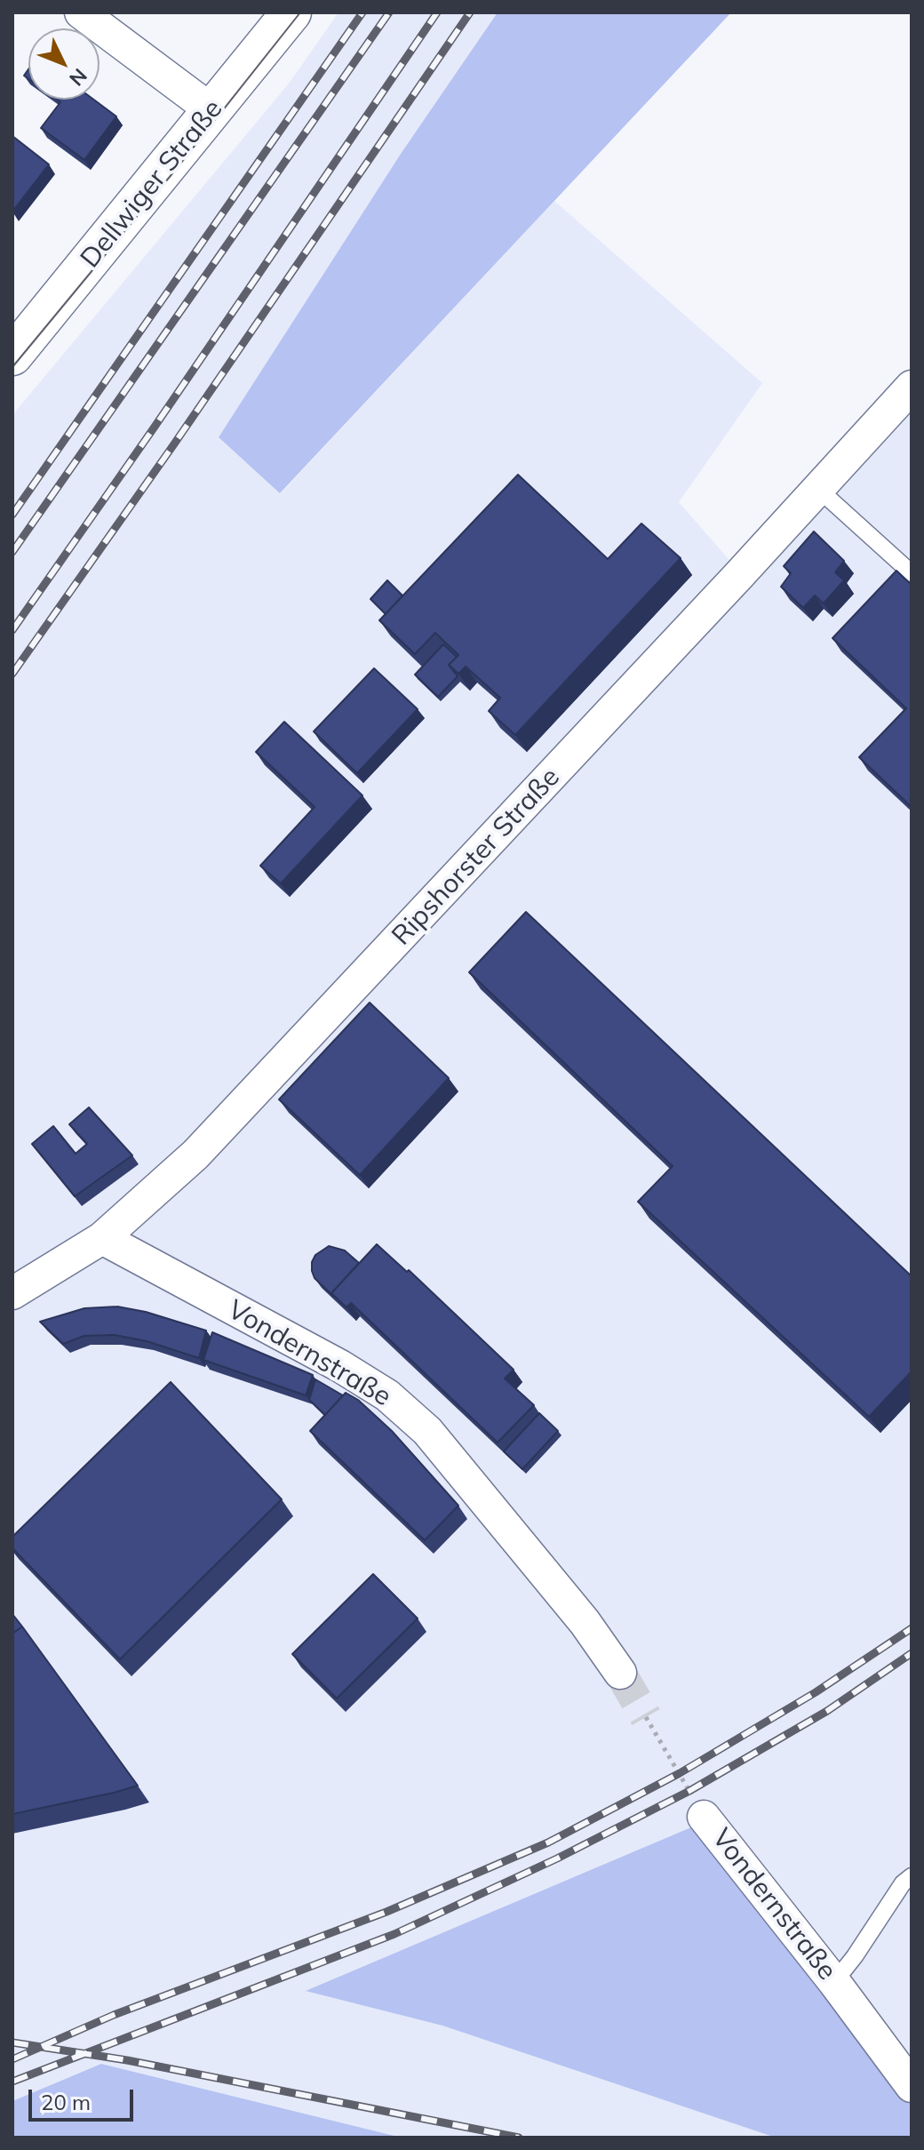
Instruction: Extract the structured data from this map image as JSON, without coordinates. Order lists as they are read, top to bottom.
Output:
{
  "streets": {
    "main road": ["Dellwiger Straße"],
    "street": ["Ripshorster Straße", "Vondernstraße"]
  },
  "crossings": [
    ["Ripshorster Straße", "Vondernstraße"]
  ],
  "scale_bar": "20 m",
  "north": "bottom right"
}
